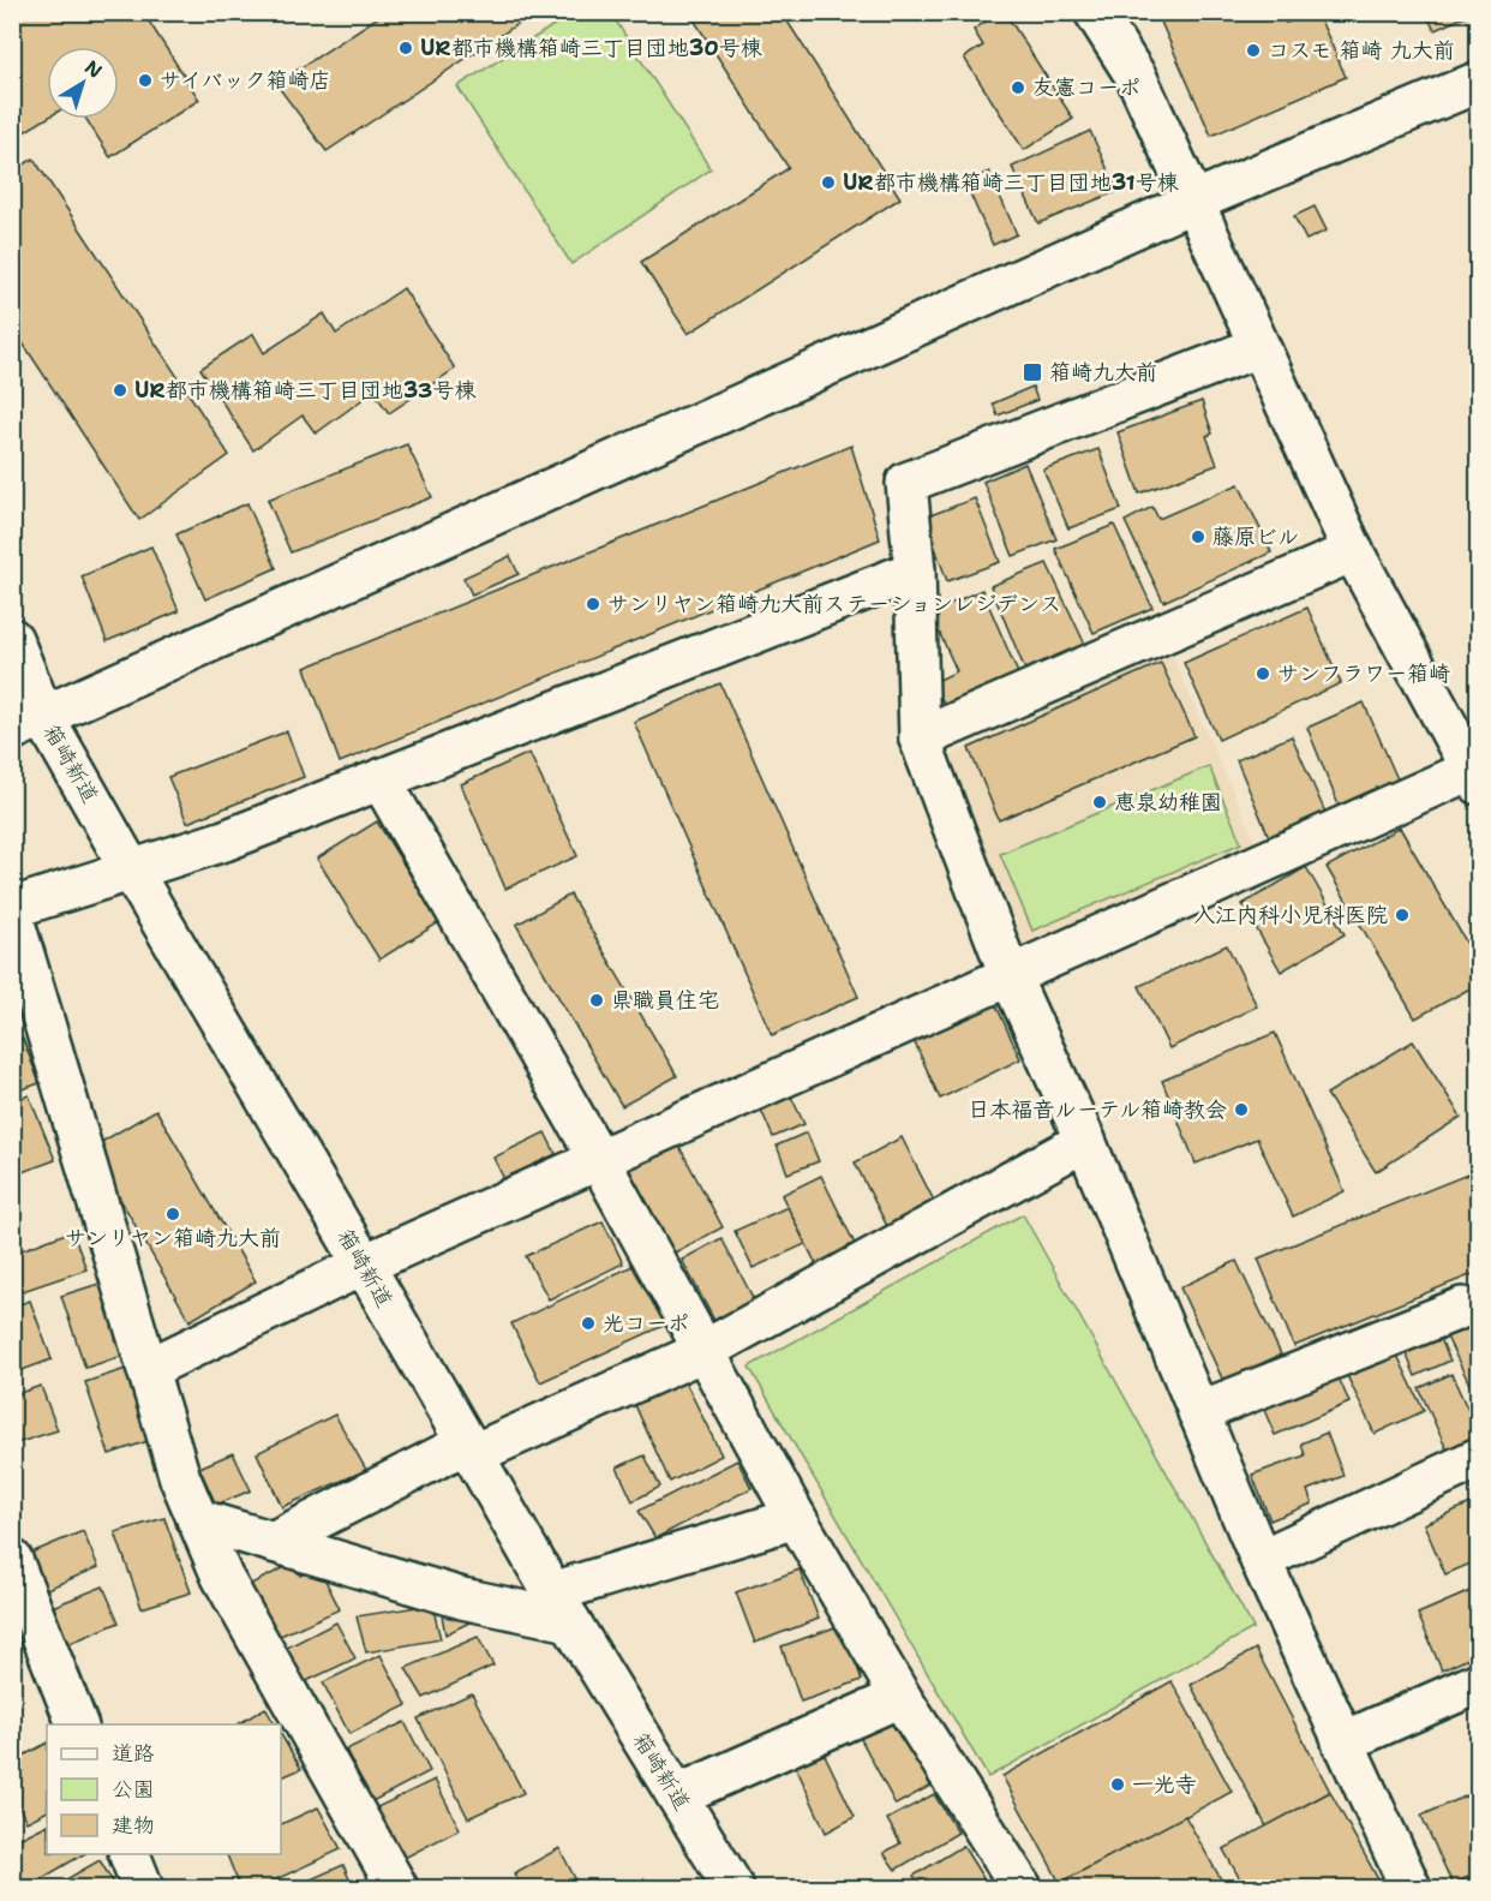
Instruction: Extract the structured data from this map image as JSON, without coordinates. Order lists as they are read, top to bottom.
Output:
{
  "streets": {
    "street": ["箱崎新道"]
  },
  "places": {
    "other": [
      "UR都市機構箱崎三丁目団地30号棟",
      "コスモ 箱崎 九大前",
      "サイバック箱崎店",
      "友憲コーポ",
      "UR都市機構箱崎三丁目団地31号棟",
      "UR都市機構箱崎三丁目団地33号棟",
      "藤原ビル",
      "サンリヤン箱崎九大前ステーションレジデンス",
      "サンフラワー箱崎",
      "恵泉幼稚園",
      "入江内科小児科医院",
      "県職員住宅",
      "日本福音ルーテル箱崎教会",
      "サンリヤン箱崎九大前",
      "光コーポ",
      "一光寺"
    ],
    "transit": ["箱崎九大前"]
  },
  "legend": ["道路", "公園", "建物"],
  "north": "top right"
}
